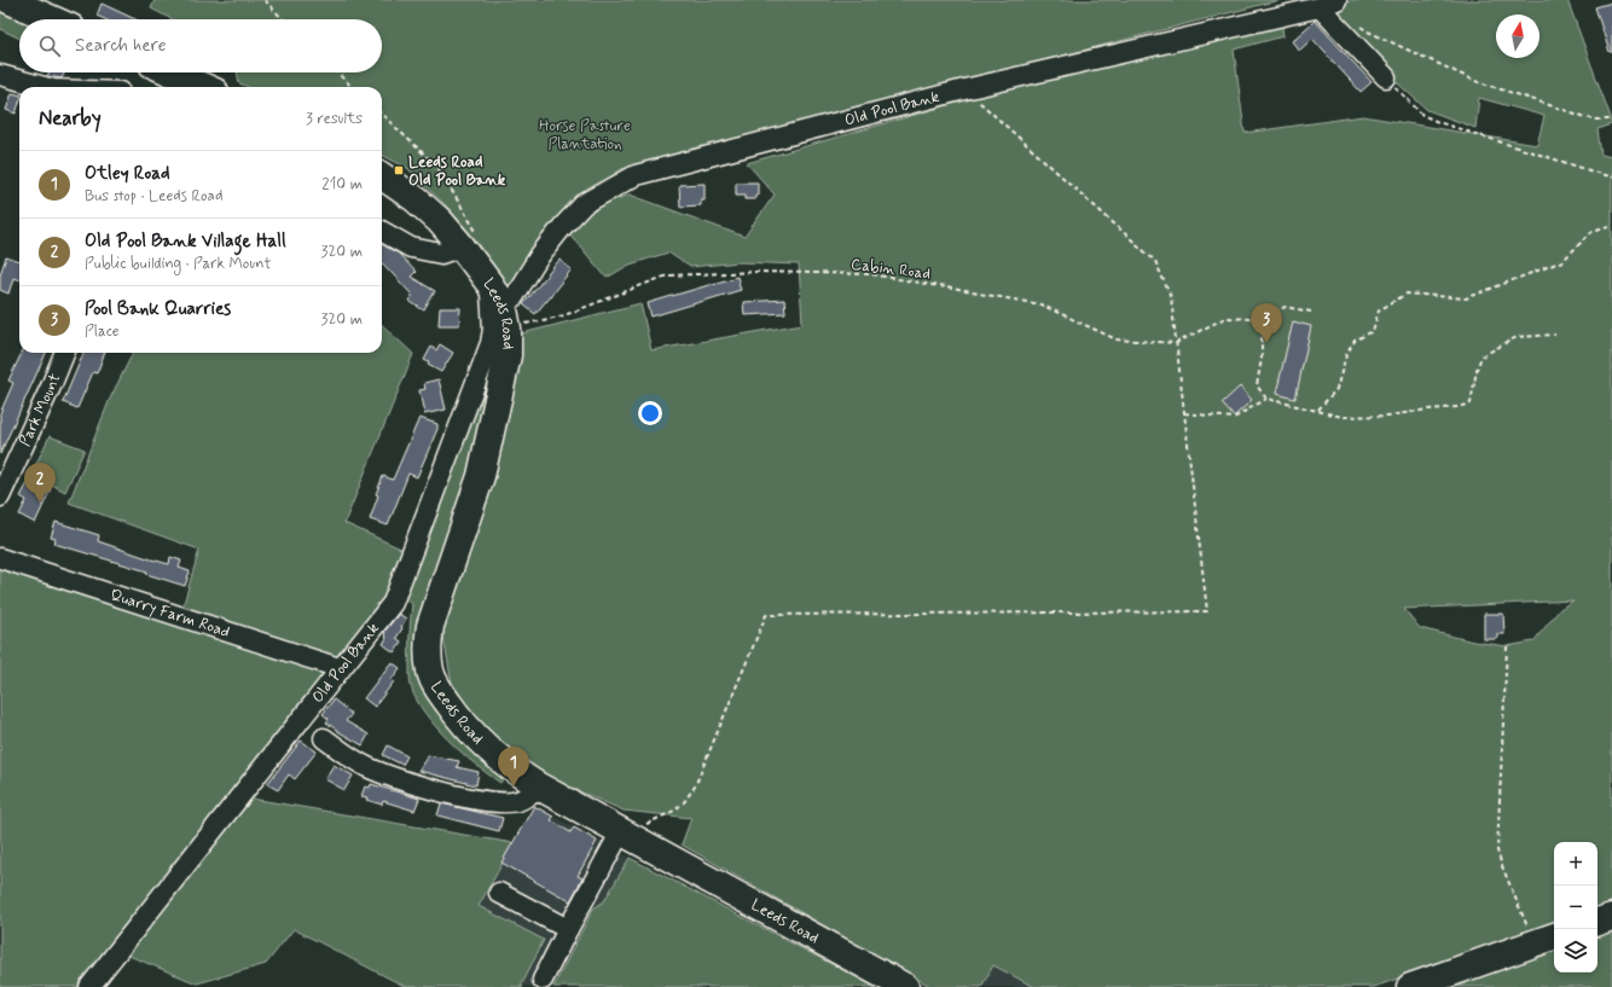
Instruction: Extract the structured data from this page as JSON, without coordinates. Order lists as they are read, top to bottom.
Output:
{
  "streets": {
    "highway": ["Leeds Road"],
    "street": ["Old Pool Bank", "Park Mount", "Quarry Farm Road"],
    "path": ["Cabin Road"]
  },
  "crossings": [
    ["Old Pool Bank", "Cabin Road"],
    ["Old Pool Bank", "Leeds Road"],
    ["Old Pool Bank", "Quarry Farm Road"],
    ["Cabin Road", "Leeds Road"]
  ],
  "parks": ["Horse Pasture Plantation"],
  "places": {
    "transit": ["Leeds Road Old Pool Bank"]
  },
  "north": "top",
  "page": {
    "search": "Search here",
    "heading": ["Nearby", "3 results"],
    "list": [
      {
        "mark": "1",
        "name": "Otley Road",
        "note": "Bus stop · Leeds Road",
        "value": "210 m"
      },
      {
        "mark": "2",
        "name": "Old Pool Bank Village Hall",
        "note": "Public building · Park Mount",
        "value": "320 m"
      },
      {
        "mark": "3",
        "name": "Pool Bank Quarries",
        "note": "Place",
        "value": "320 m"
      }
    ],
    "pins": ["3", "2", "1"],
    "map_buttons": ["+", "−"]
  }
}
